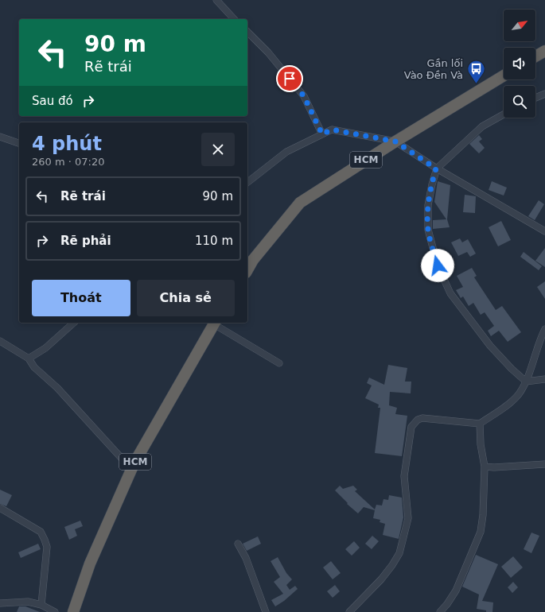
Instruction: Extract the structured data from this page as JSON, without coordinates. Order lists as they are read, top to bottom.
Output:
{
  "streets": {
    "highway": ["HCM"]
  },
  "places": {
    "bus stop": ["Gần lối Vào Đền Và"]
  },
  "north": "top right",
  "page": {
    "turn": ["90 m", "Rẽ trái"],
    "then": "Sau đó",
    "heading": ["4 phút", "260 m · 07:20"],
    "list": [
      {
        "name": "Rẽ trái",
        "value": "90 m"
      },
      {
        "name": "Rẽ phải",
        "value": "110 m"
      }
    ],
    "buttons": ["Thoát", "Chia sẻ"]
  }
}
